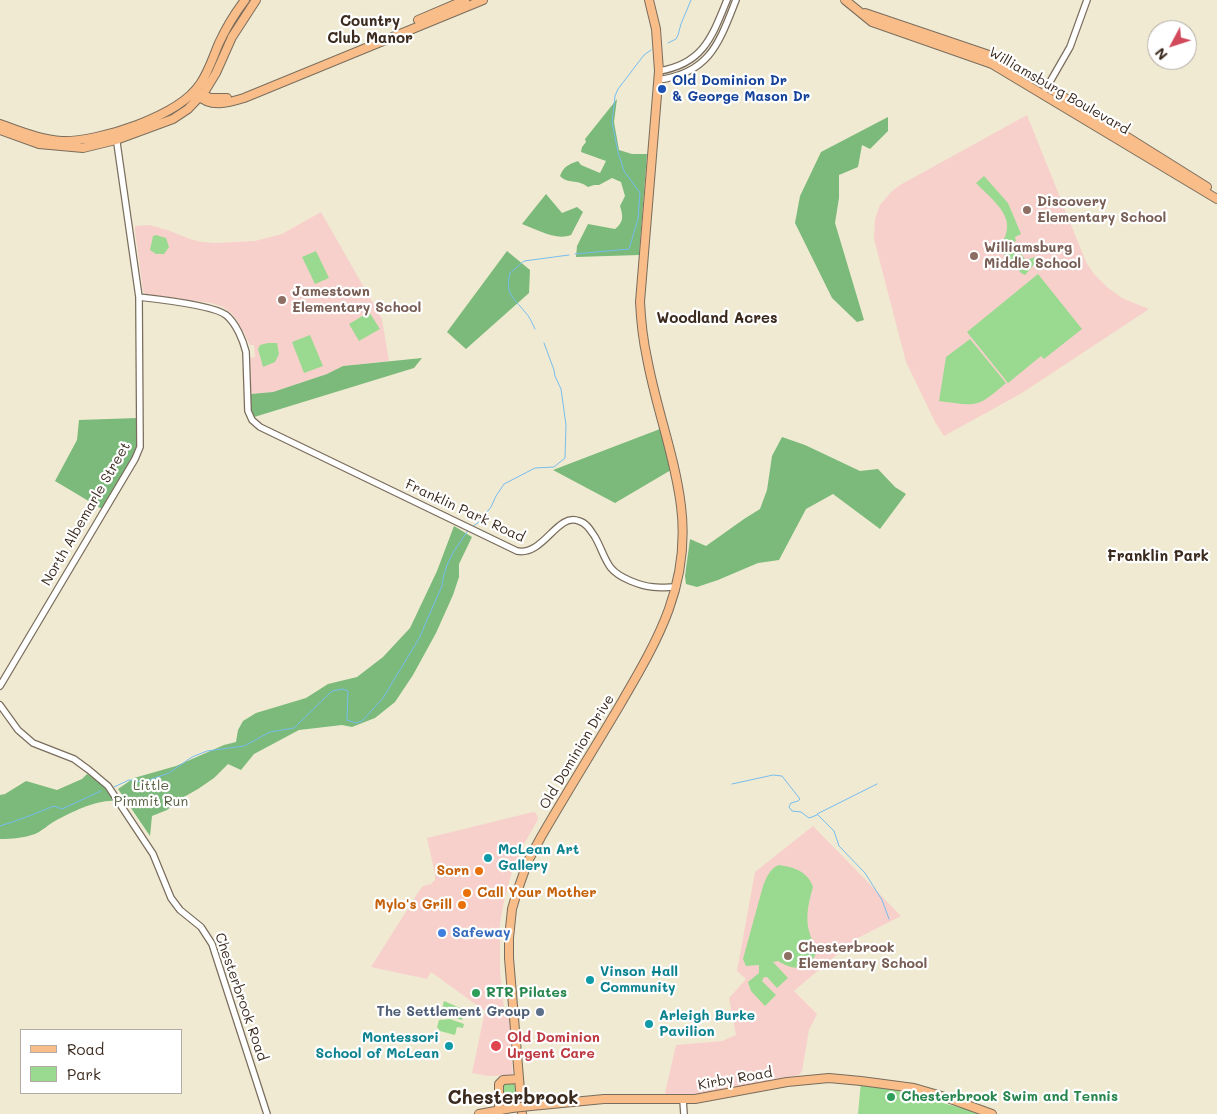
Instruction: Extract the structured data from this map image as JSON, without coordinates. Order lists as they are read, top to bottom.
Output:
{
  "streets": {
    "main road": ["Williamsburg Boulevard", "Old Dominion Drive", "Kirby Road"],
    "street": ["Franklin Park Road", "North Albemarle Street", "Chesterbrook Road"]
  },
  "crossings": [
    ["Franklin Park Road", "North Albemarle Street"],
    ["Franklin Park Road", "Old Dominion Drive"]
  ],
  "districts": [
    "Country Club Manor",
    "Woodland Acres",
    "Franklin Park",
    "Chesterbrook"
  ],
  "parks": ["Little Pimmit Run"],
  "places": [
    "Old Dominion Dr & George Mason Dr",
    "Discovery Elementary School",
    "Williamsburg Middle School",
    "Jamestown Elementary School",
    "McLean Art Gallery",
    "Sorn",
    "Call Your Mother",
    "Mylo's Grill",
    "Safeway",
    "Chesterbrook Elementary School",
    "Vinson Hall Community",
    "RTR Pilates",
    "The Settlement Group",
    "Arleigh Burke Pavilion",
    "Montessori School of McLean",
    "Old Dominion Urgent Care",
    "Chesterbrook Swim and Tennis"
  ],
  "legend": ["Road", "Park"],
  "north": "bottom left"
}
